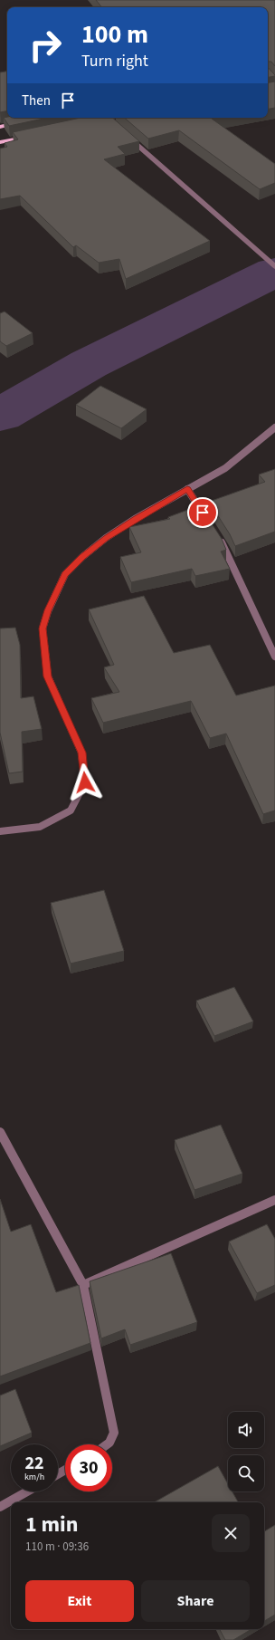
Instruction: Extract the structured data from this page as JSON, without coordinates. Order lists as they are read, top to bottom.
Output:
{
  "page": {
    "turn": ["100 m", "Turn right"],
    "then": "Then",
    "speed": "22 km/h",
    "limit": "30",
    "heading": ["1 min", "110 m · 09:36"],
    "buttons": ["Exit", "Share"]
  }
}
